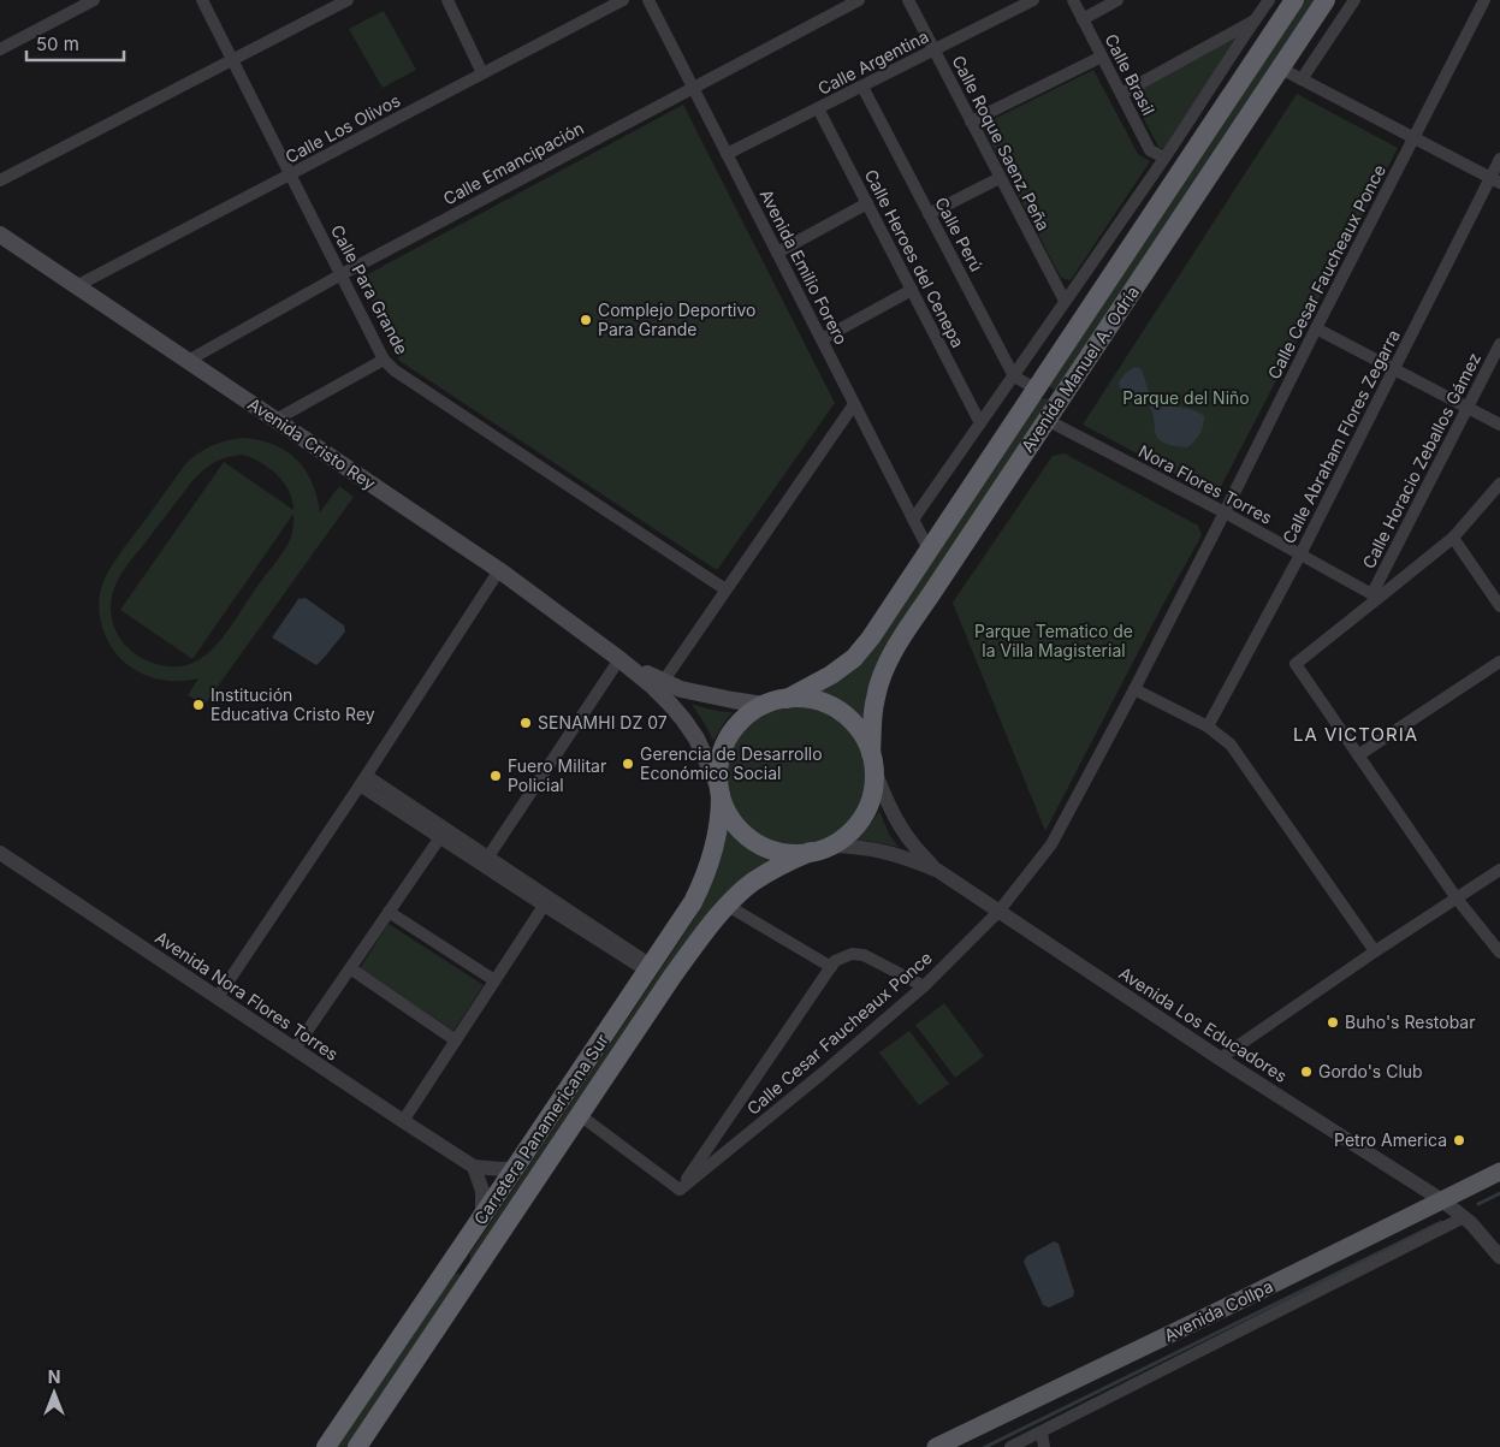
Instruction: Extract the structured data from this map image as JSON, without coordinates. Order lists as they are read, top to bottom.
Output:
{
  "streets": {
    "highway": ["Avenida Manuel A. Odría", "Carretera Panamericana Sur"],
    "main road": ["Avenida Cristo Rey", "Avenida Collpa"],
    "street": [
      "Calle Argentina",
      "Calle Brasil",
      "Calle Los Olivos",
      "Calle Roque Saenz Peña",
      "Calle Emancipación",
      "Calle Perú",
      "Calle Heroes del Cenepa",
      "Avenida Emilio Forero",
      "Calle Cesar Faucheaux Ponce",
      "Calle Para Grande",
      "Calle Abraham Flores Zegarra",
      "Calle Horacio Zeballos Gámez",
      "Nora Flores Torres",
      "Avenida Nora Flores Torres",
      "Avenida Los Educadores"
    ]
  },
  "crossings": [
    ["Calle Argentina", "Calle Roque Saenz Peña"],
    ["Calle Argentina", "Calle Perú"],
    ["Calle Argentina", "Calle Heroes del Cenepa"],
    ["Calle Argentina", "Avenida Emilio Forero"],
    ["Calle Los Olivos", "Calle Para Grande"],
    ["Calle Los Olivos", "Avenida Cristo Rey"],
    ["Calle Emancipación", "Avenida Emilio Forero"],
    ["Calle Emancipación", "Calle Para Grande"],
    ["Calle Emancipación", "Avenida Cristo Rey"],
    ["Avenida Emilio Forero", "Avenida Manuel A. Odría"],
    ["Calle Cesar Faucheaux Ponce", "Nora Flores Torres"],
    ["Calle Cesar Faucheaux Ponce", "Avenida Los Educadores"],
    ["Avenida Manuel A. Odría", "Avenida Cristo Rey"],
    ["Avenida Manuel A. Odría", "Nora Flores Torres"],
    ["Avenida Manuel A. Odría", "Avenida Los Educadores"],
    ["Avenida Manuel A. Odría", "Carretera Panamericana Sur"],
    ["Calle Abraham Flores Zegarra", "Nora Flores Torres"],
    ["Avenida Cristo Rey", "Avenida Los Educadores"],
    ["Avenida Cristo Rey", "Carretera Panamericana Sur"],
    ["Calle Horacio Zeballos Gámez", "Nora Flores Torres"],
    ["Avenida Nora Flores Torres", "Carretera Panamericana Sur"],
    ["Avenida Los Educadores", "Carretera Panamericana Sur"],
    ["Avenida Los Educadores", "Avenida Collpa"]
  ],
  "districts": ["LA VICTORIA"],
  "parks": ["Parque del Niño", "Parque Tematico de la Villa Magisterial"],
  "places": [
    "Complejo Deportivo Para Grande",
    "Institución Educativa Cristo Rey",
    "SENAMHI DZ 07",
    "Gerencia de Desarrollo Económico Social",
    "Fuero Militar Policial",
    "Buho's Restobar",
    "Gordo's Club",
    "Petro America"
  ],
  "scale_bar": "50 m",
  "north": "top"
}
